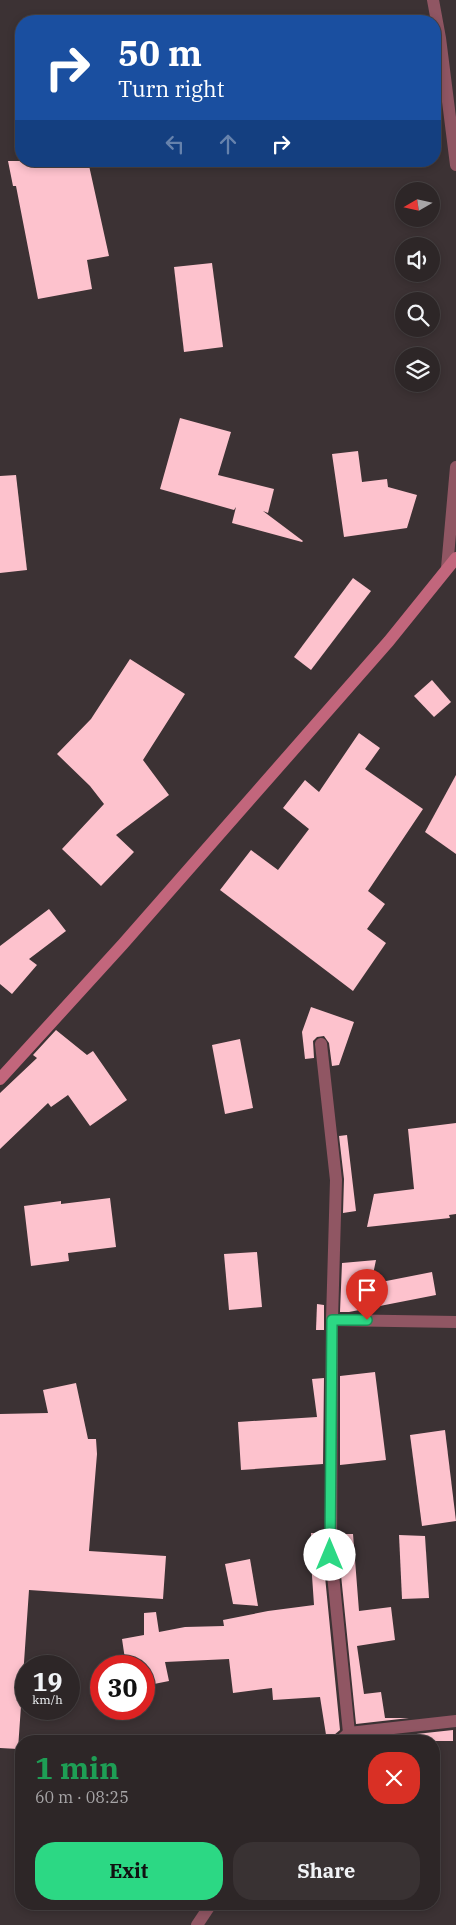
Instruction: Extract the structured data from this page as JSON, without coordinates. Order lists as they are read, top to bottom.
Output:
{
  "north": "left",
  "page": {
    "turn": ["50 m", "Turn right"],
    "speed": "19 km/h",
    "limit": "30",
    "heading": ["1 min", "60 m · 08:25"],
    "buttons": ["Exit", "Share"]
  }
}
